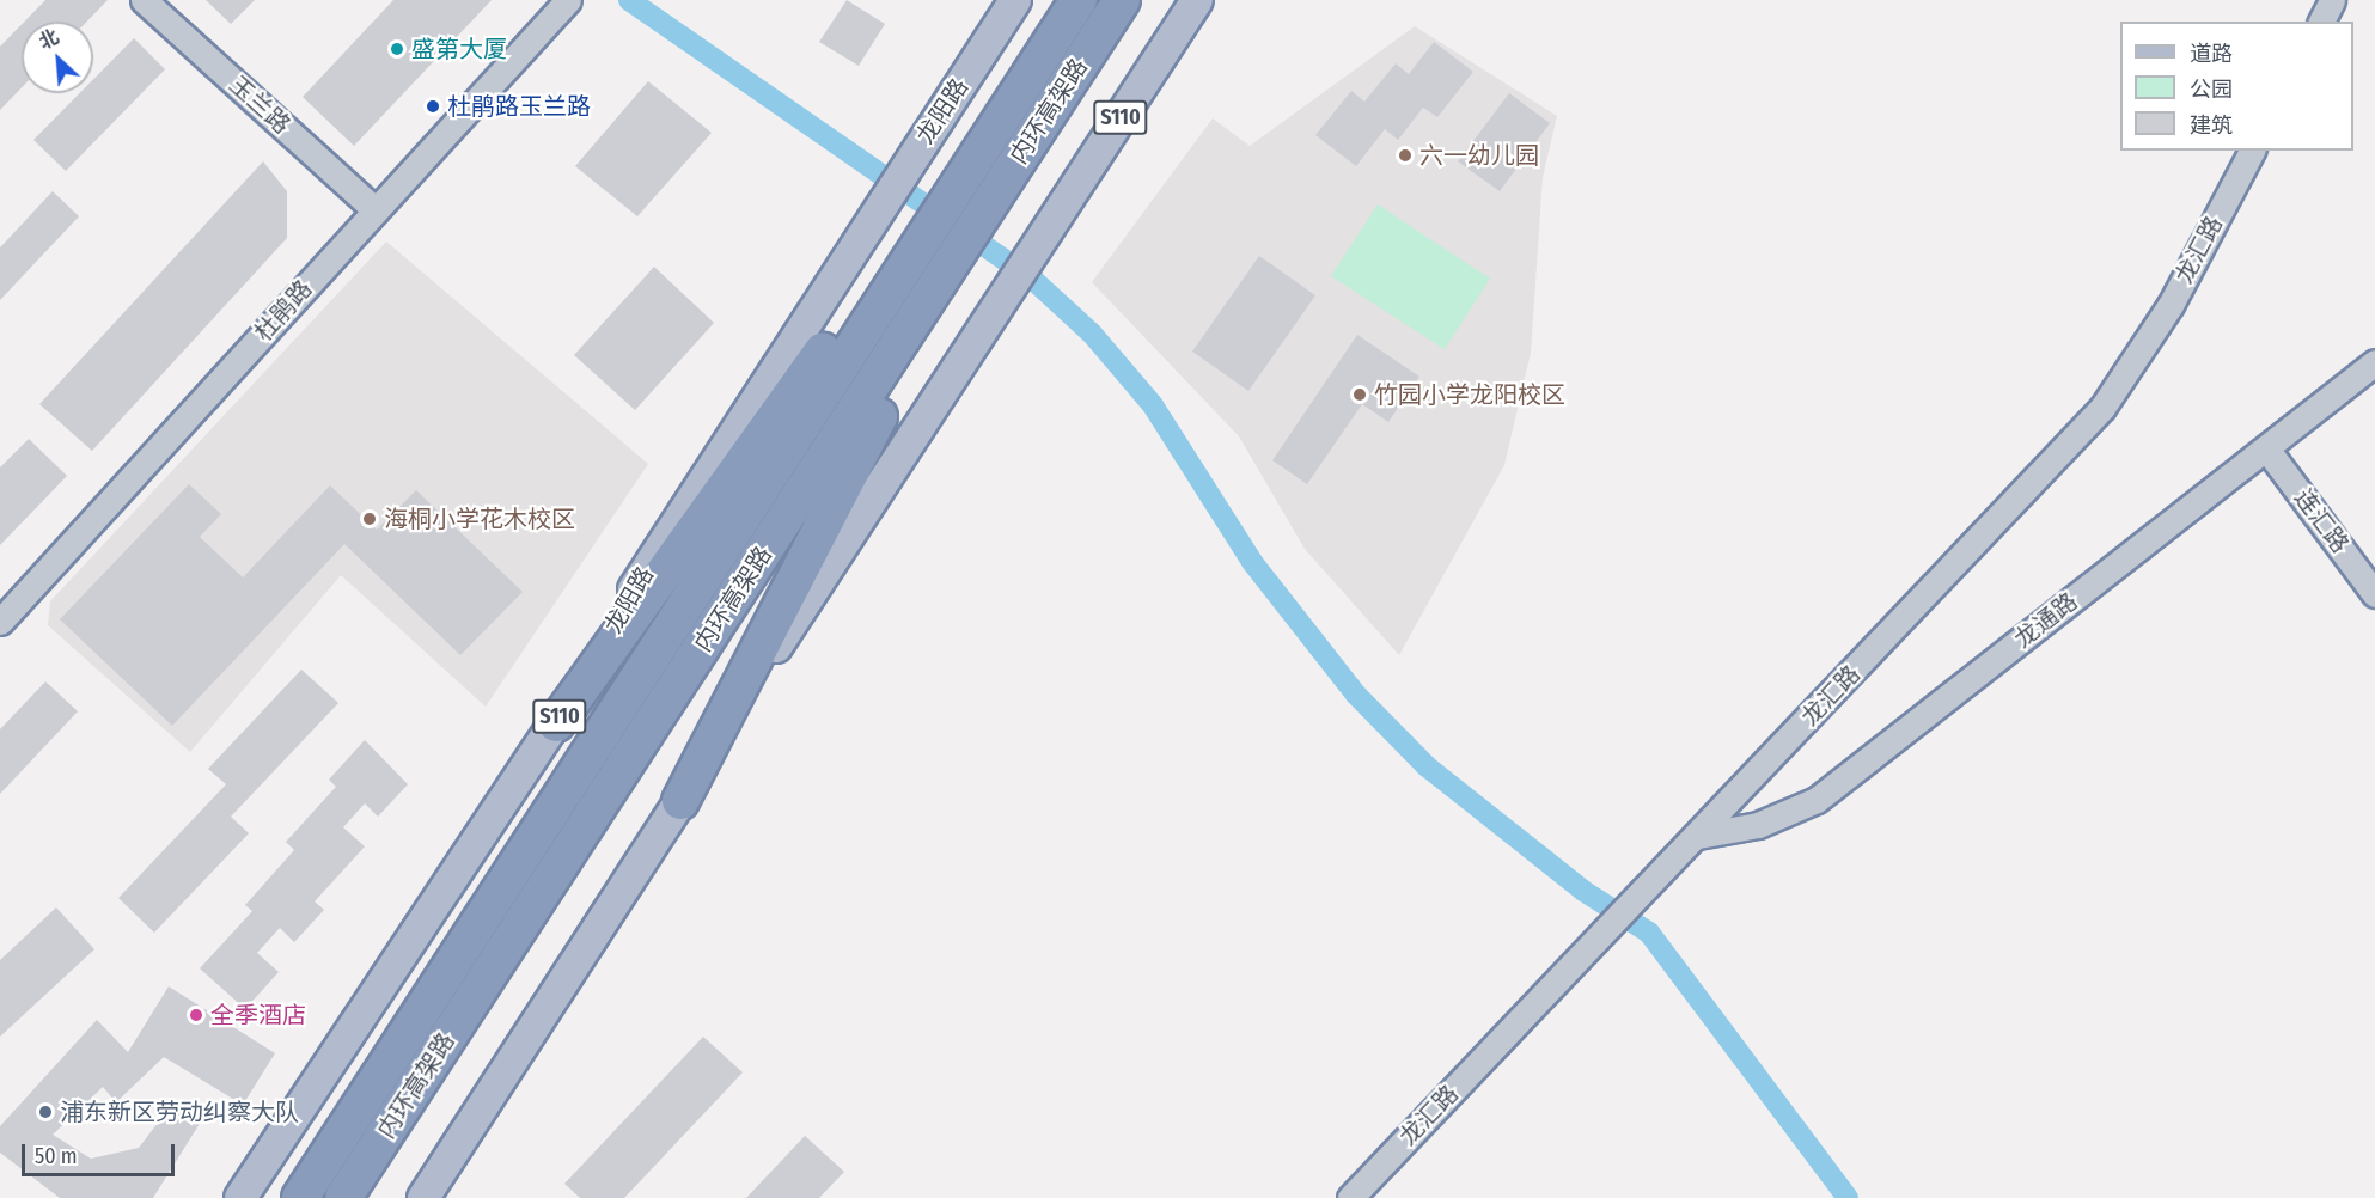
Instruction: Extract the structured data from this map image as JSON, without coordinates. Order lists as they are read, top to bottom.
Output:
{
  "streets": {
    "highway": ["内环高架路"],
    "main road": ["龙阳路", "S110"],
    "street": [
      "玉兰路",
      "龙汇路",
      "杜鹃路",
      "连汇路",
      "龙通路"
    ]
  },
  "crossings": [
    ["玉兰路", "杜鹃路"],
    ["龙汇路", "龙通路"],
    ["连汇路", "龙通路"]
  ],
  "places": [
    "盛第大厦",
    "杜鹃路玉兰路",
    "六一幼儿园",
    "竹园小学龙阳校区",
    "海桐小学花木校区",
    "全季酒店",
    "浦东新区劳动纠察大队"
  ],
  "legend": ["道路", "公园", "建筑"],
  "scale_bar": "50 m",
  "north": "top left"
}
